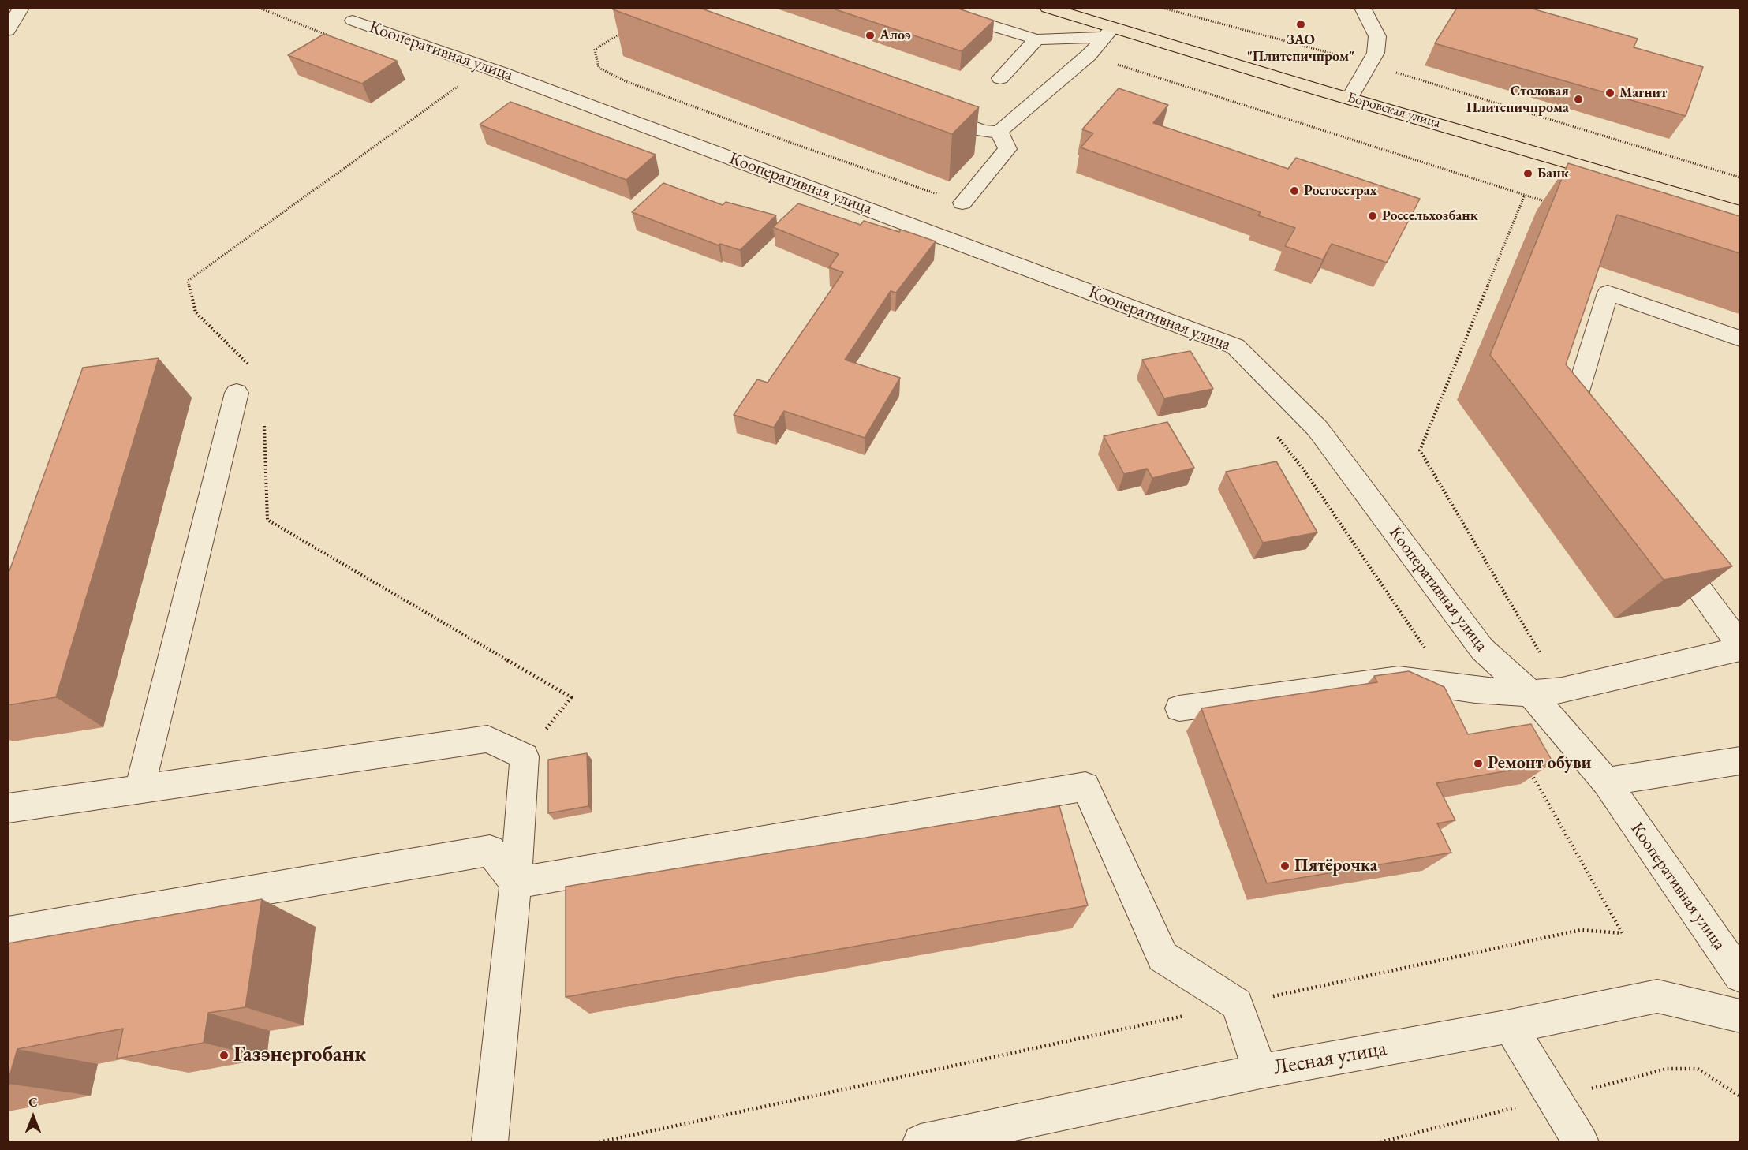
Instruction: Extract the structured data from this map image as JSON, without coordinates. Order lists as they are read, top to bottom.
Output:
{
  "streets": {
    "main road": ["Боровская улица"],
    "street": ["Кооперативная улица", "Лесная улица"]
  },
  "places": [
    "ЗАО \"Плитспичпром\"",
    "Алоэ",
    "Магнит",
    "Столовая Плитспичпрома",
    "Банк",
    "Росгосстрах",
    "Россельхозбанк",
    "Ремонт обуви",
    "Пятёрочка",
    "Газэнергобанк"
  ],
  "north": "top"
}
